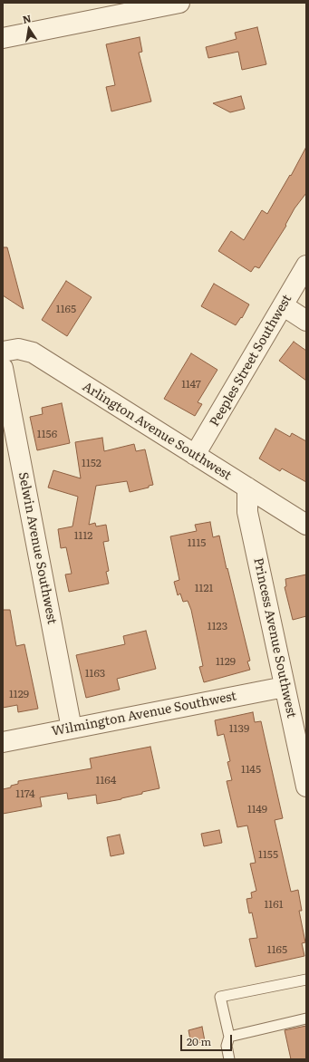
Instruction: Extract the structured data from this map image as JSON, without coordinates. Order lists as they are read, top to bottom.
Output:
{
  "streets": {
    "street": [
      "Peeples Street Southwest",
      "Arlington Avenue Southwest",
      "Selwin Avenue Southwest",
      "Princess Avenue Southwest",
      "Wilmington Avenue Southwest"
    ]
  },
  "crossings": [
    ["Peeples Street Southwest", "Arlington Avenue Southwest"],
    ["Arlington Avenue Southwest", "Princess Avenue Southwest"],
    ["Selwin Avenue Southwest", "Wilmington Avenue Southwest"],
    ["Princess Avenue Southwest", "Wilmington Avenue Southwest"]
  ],
  "house_numbers": [
    "1165",
    "1147",
    "1156",
    "1152",
    "1112",
    "1115",
    "1121",
    "1123",
    "1129",
    "1163",
    "1129",
    "1139",
    "1145",
    "1164",
    "1174",
    "1149",
    "1155",
    "1161",
    "1165"
  ],
  "scale_bar": "20 m",
  "north": "top"
}
